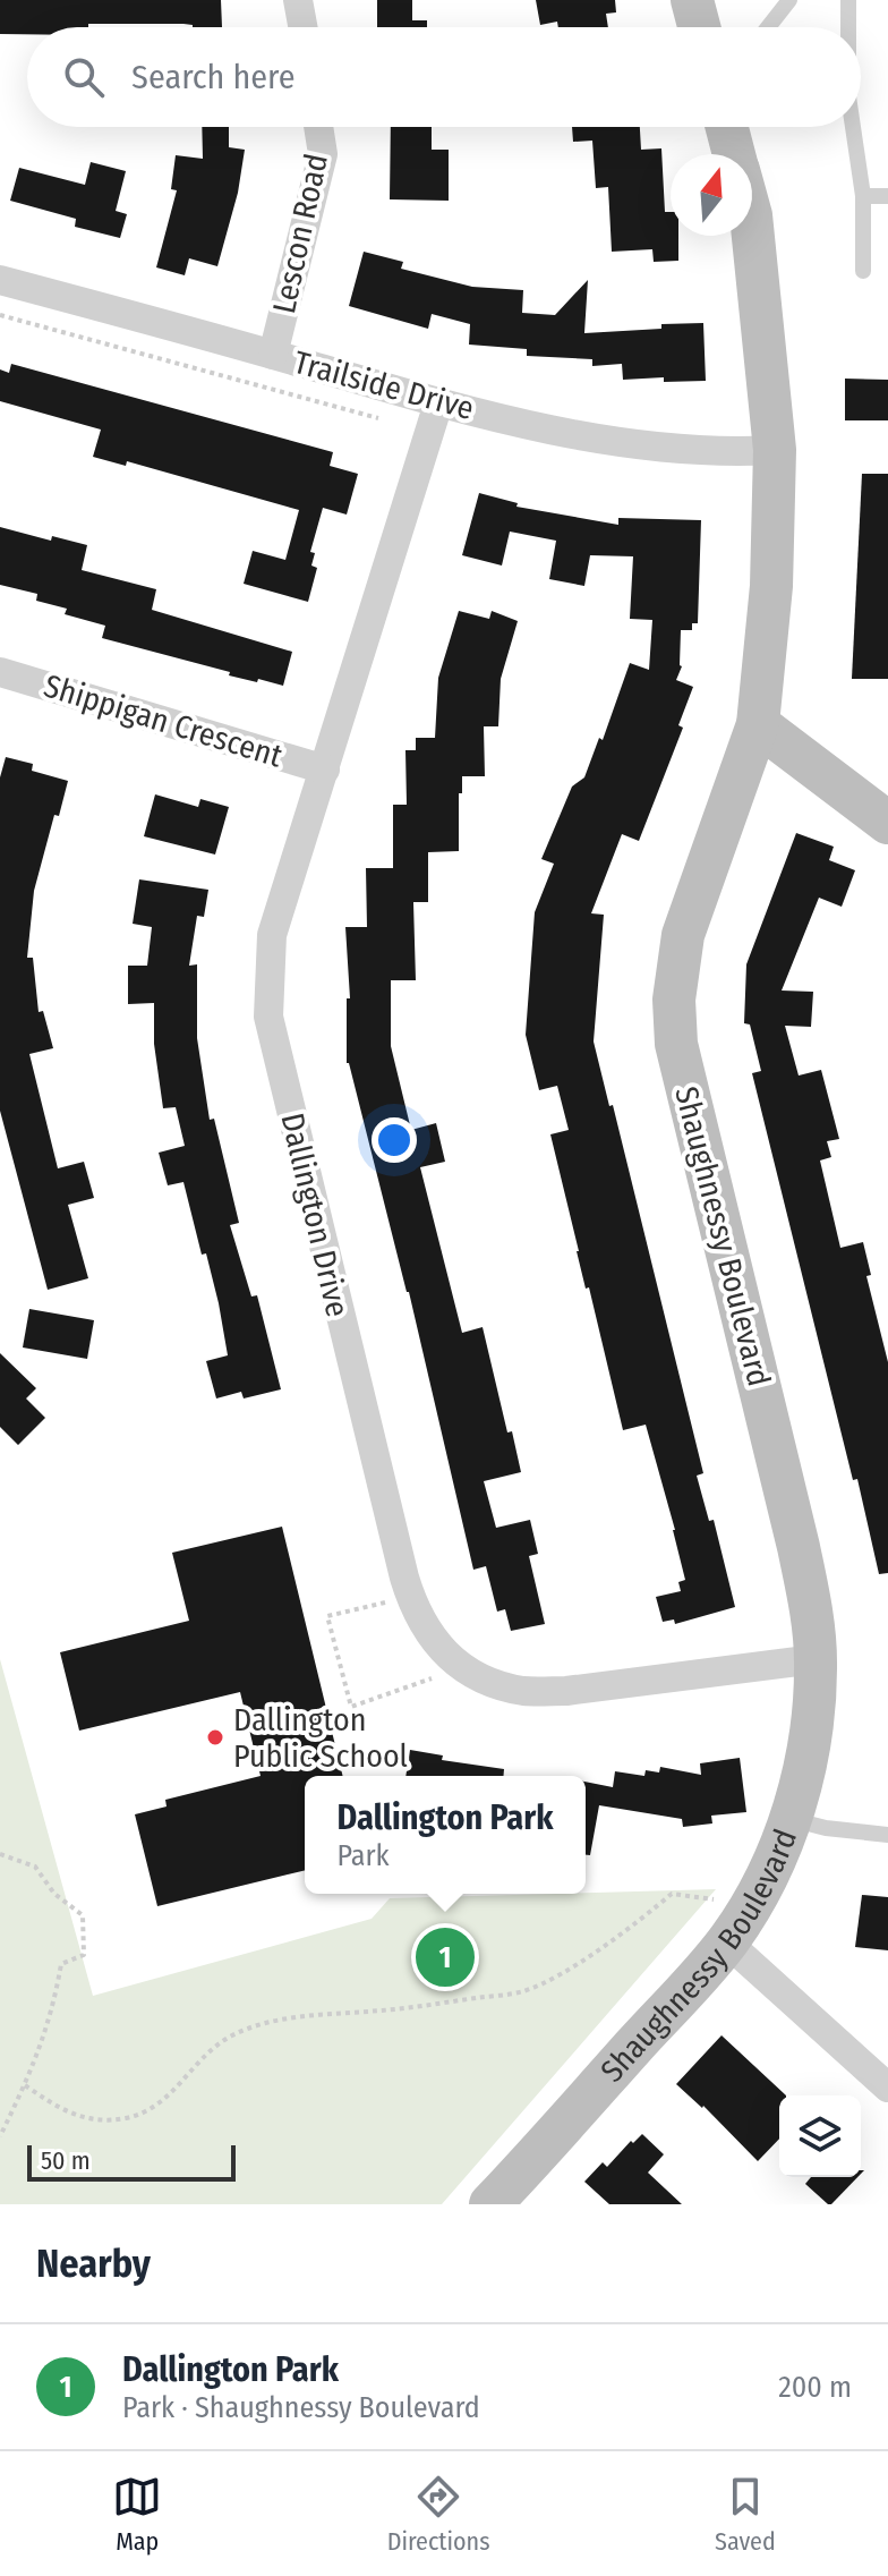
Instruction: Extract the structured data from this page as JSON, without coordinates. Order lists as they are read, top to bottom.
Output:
{
  "streets": {
    "street": [
      "Lescon Road",
      "Trailside Drive",
      "Shippigan Crescent",
      "Dallington Drive",
      "Shaughnessy Boulevard"
    ]
  },
  "crossings": [
    ["Lescon Road", "Trailside Drive"],
    ["Trailside Drive", "Dallington Drive"],
    ["Trailside Drive", "Shaughnessy Boulevard"],
    ["Shippigan Crescent", "Dallington Drive"],
    ["Dallington Drive", "Shaughnessy Boulevard"]
  ],
  "places": ["Dallington Public School"],
  "scale_bar": "50 m",
  "north": "top",
  "page": {
    "search": "Search here",
    "popup": ["Dallington Park", "Park"],
    "pins": "1",
    "scale": "50 m",
    "heading": "Nearby",
    "list": [
      {
        "mark": "1",
        "name": "Dallington Park",
        "note": "Park · Shaughnessy Boulevard",
        "value": "200 m"
      }
    ],
    "nav": ["Map", "Directions", "Saved"]
  }
}
